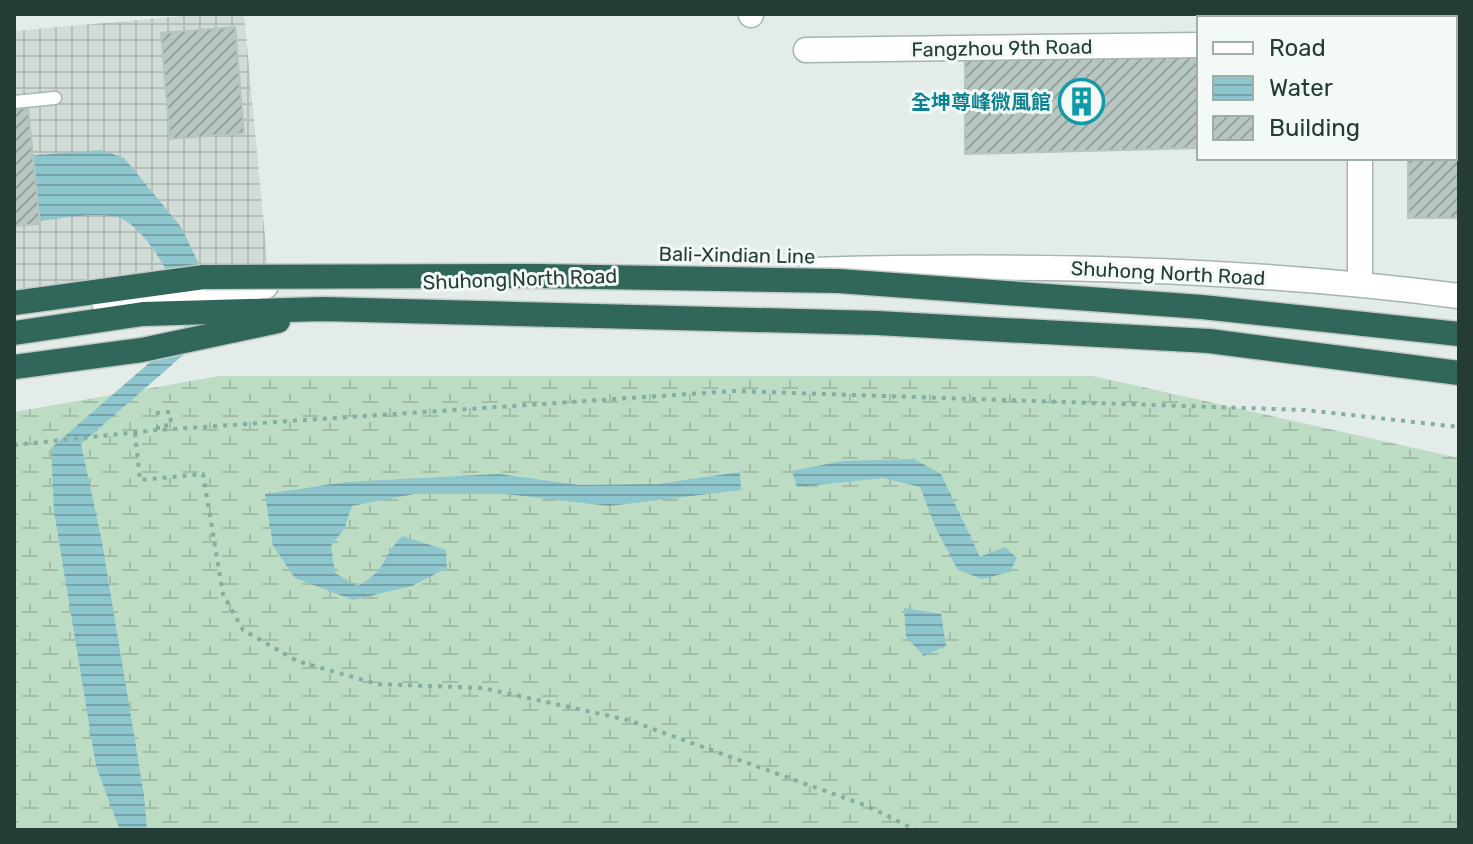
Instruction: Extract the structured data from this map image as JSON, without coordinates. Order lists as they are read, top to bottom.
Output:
{
  "streets": {
    "highway": ["Bali-Xindian Line"],
    "street": ["Fangzhou 9th Road", "Shuhong North Road"]
  },
  "places": {
    "building": ["全坤尊峰微風館"]
  },
  "legend": ["Road", "Water", "Building"]
}
